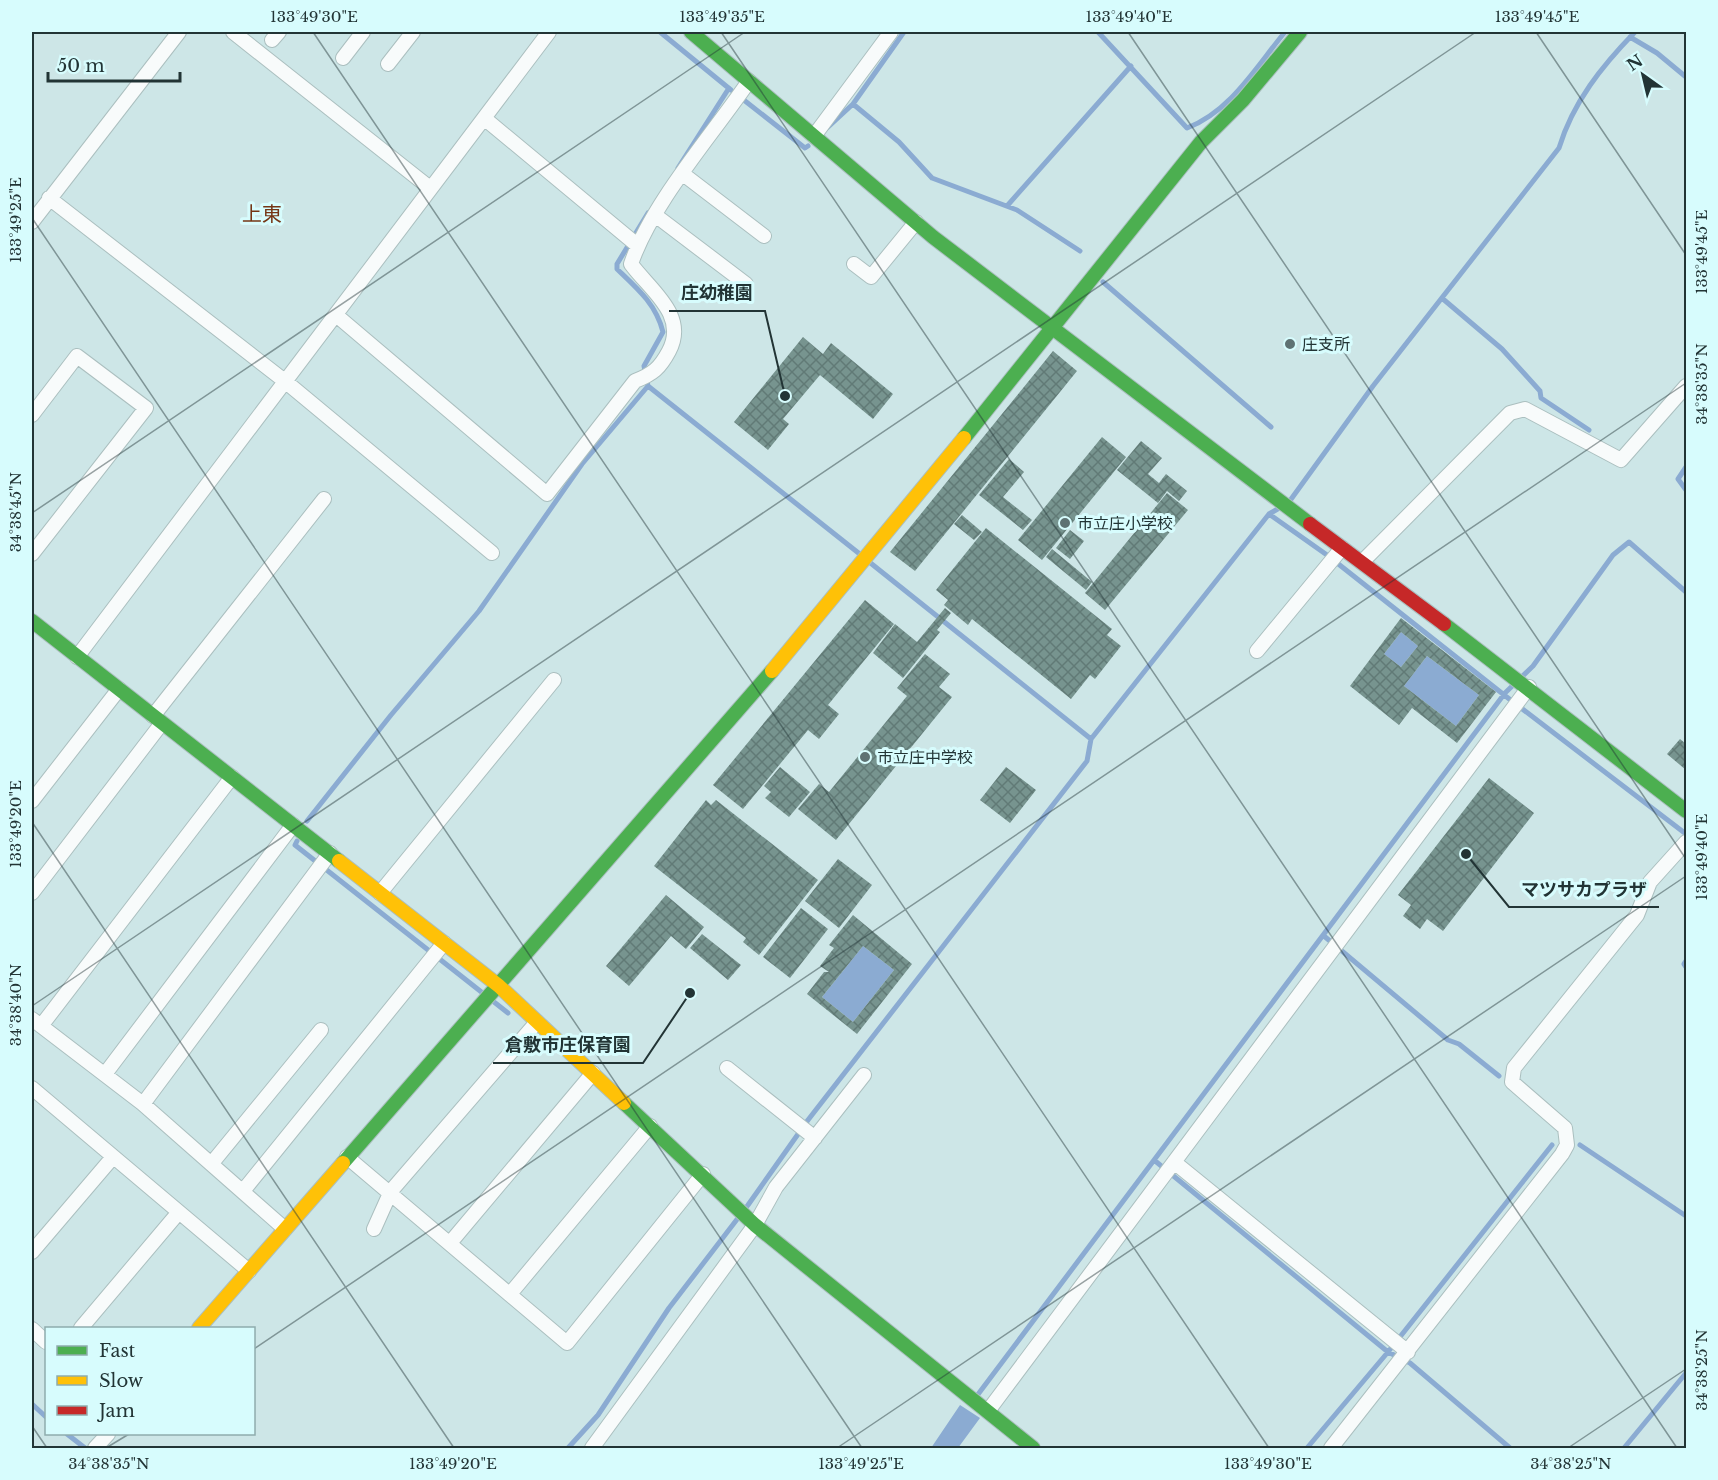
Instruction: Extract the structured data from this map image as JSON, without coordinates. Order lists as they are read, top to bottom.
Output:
{
  "districts": ["上東"],
  "places": [
    "庄支所",
    "庄幼稚園",
    "市立庄小学校",
    "市立庄中学校",
    "マツサカプラザ",
    "倉敷市庄保育園"
  ],
  "legend": ["Fast", "Slow", "Jam"],
  "scale_bar": "50 m",
  "north": "top left",
  "coordinates": [
    "133°49'30\"E",
    "133°49'35\"E",
    "133°49'40\"E",
    "133°49'45\"E",
    "133°49'25\"E",
    "34°38'35\"N",
    "34°38'45\"N",
    "133°49'20\"E",
    "34°38'40\"N",
    "34°38'25\"N"
  ]
}
